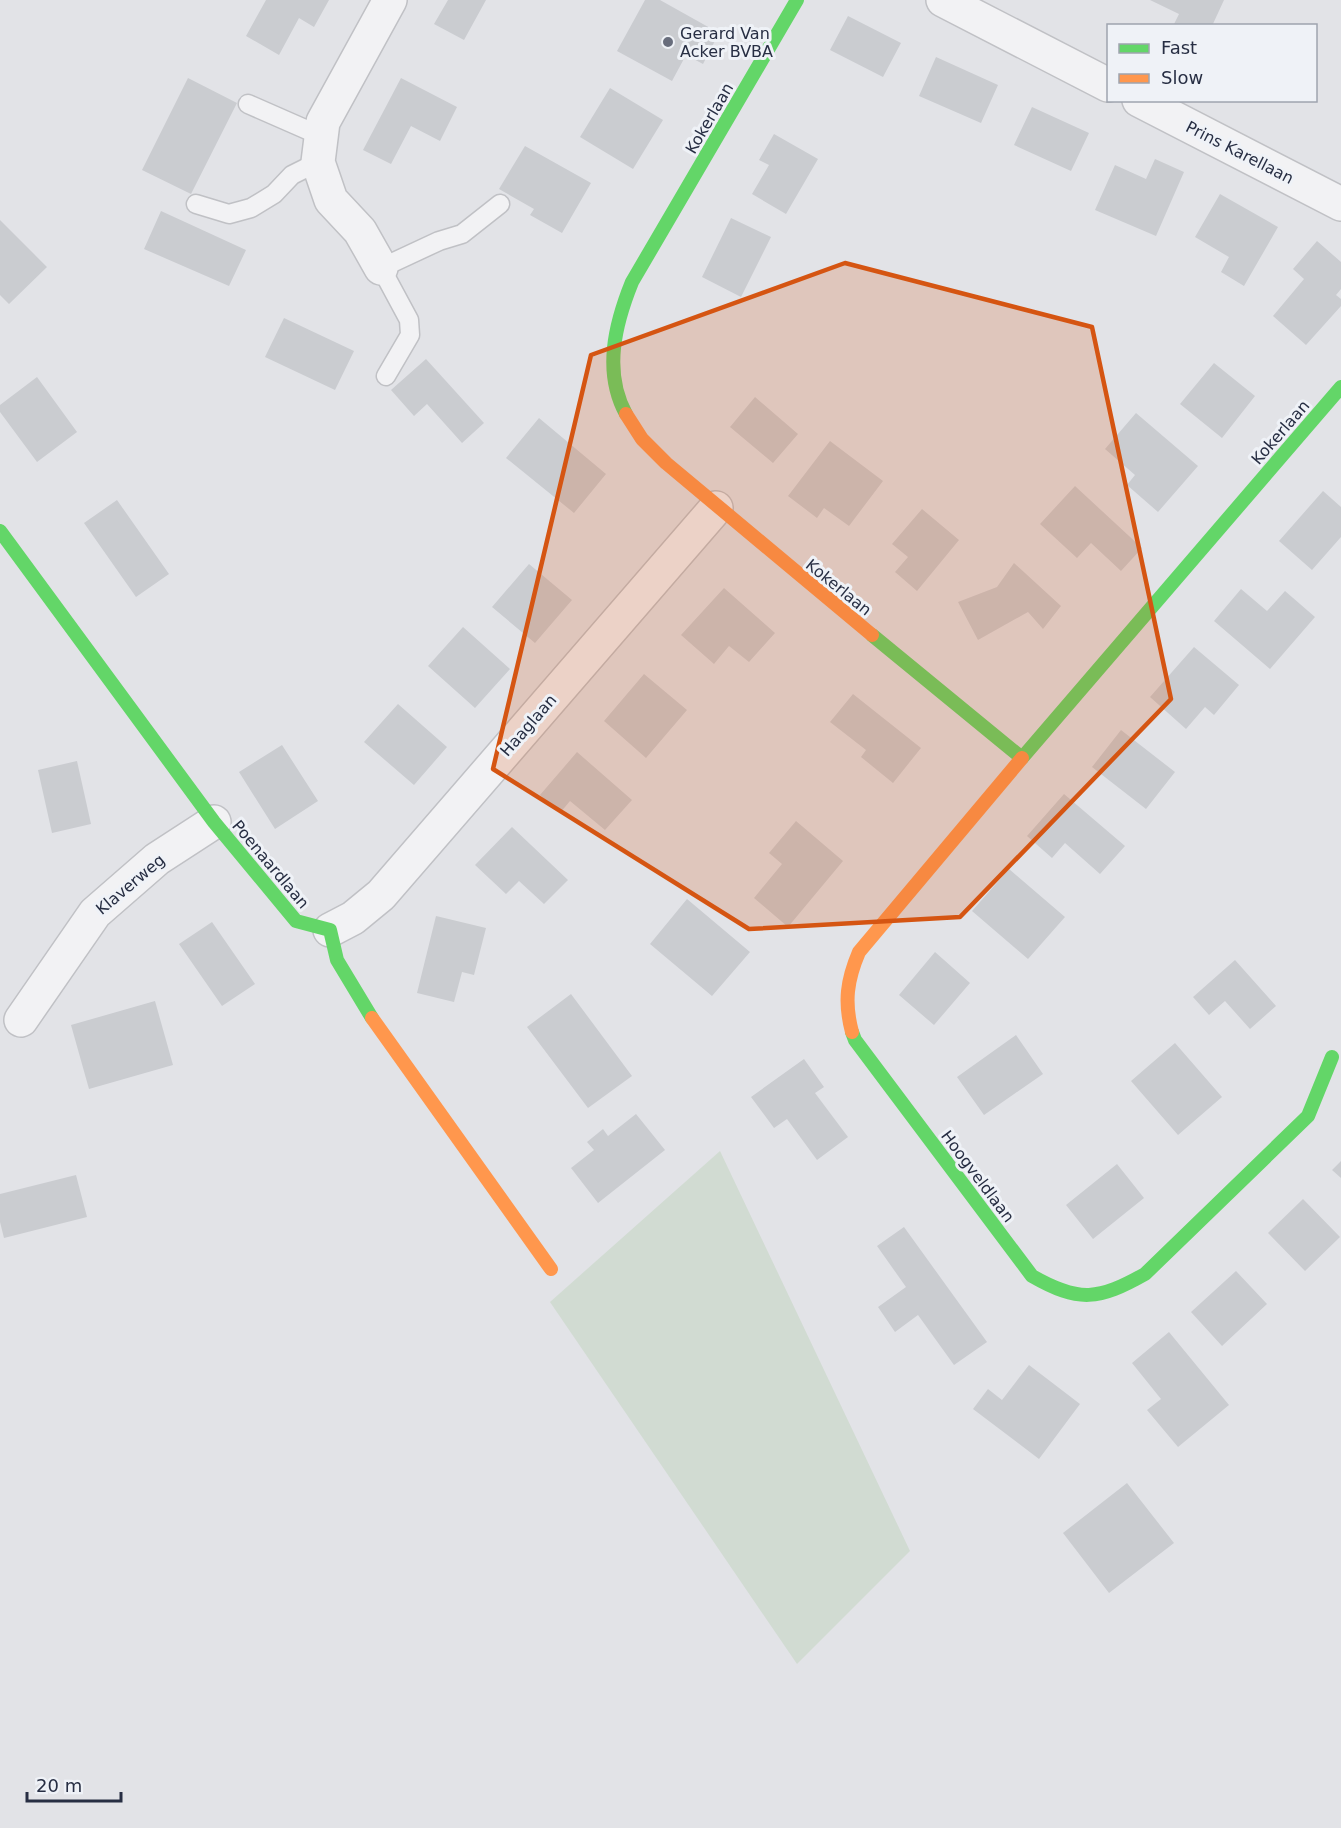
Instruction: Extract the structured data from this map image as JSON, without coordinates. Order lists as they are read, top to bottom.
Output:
{
  "streets": {
    "street": [
      "Kokerlaan",
      "Prins Karellaan",
      "Haaglaan",
      "Poenaardlaan",
      "Klaverweg",
      "Hoogveldlaan"
    ]
  },
  "crossings": [
    ["Kokerlaan", "Haaglaan"],
    ["Kokerlaan", "Hoogveldlaan"],
    ["Haaglaan", "Poenaardlaan"],
    ["Poenaardlaan", "Klaverweg"]
  ],
  "places": ["Gerard Van Acker BVBA"],
  "legend": ["Fast", "Slow"],
  "scale_bar": "20 m"
}
